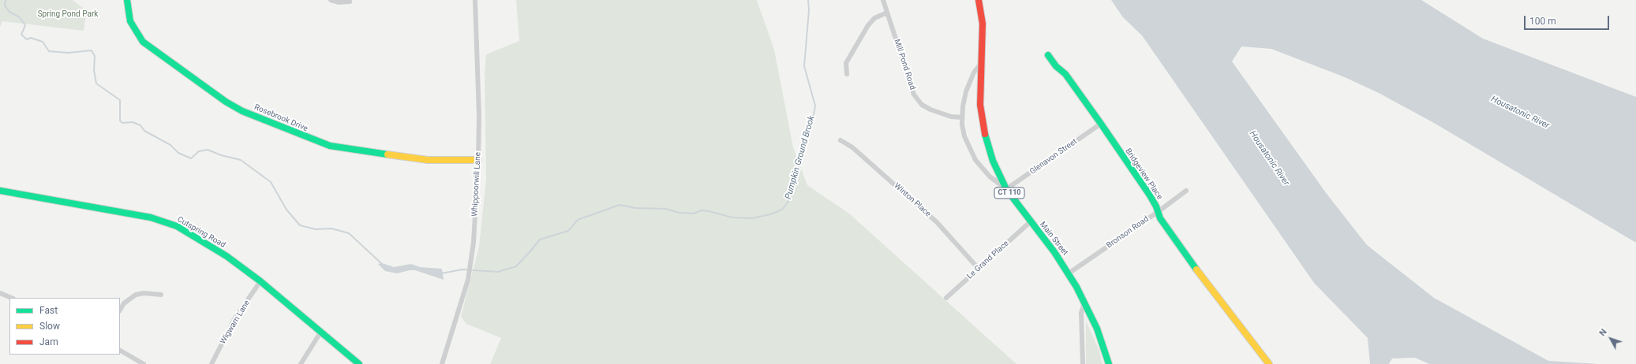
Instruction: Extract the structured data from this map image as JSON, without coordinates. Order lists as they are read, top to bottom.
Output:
{
  "streets": {
    "street": [
      "Mill Pond Road",
      "Rosebrook Drive",
      "Glenavon Street",
      "Bridgeview Place",
      "Whippoorwill Lane",
      "CT 110",
      "Winton Place",
      "Cutspring Road",
      "Bronson Road",
      "Main Street",
      "Le Grand Place",
      "Wigwam Lane"
    ]
  },
  "crossings": [
    ["Mill Pond Road", "Main Street"],
    ["Rosebrook Drive", "Whippoorwill Lane"],
    ["Glenavon Street", "Bridgeview Place"],
    ["Glenavon Street", "Main Street"],
    ["Bridgeview Place", "Bronson Road"],
    ["Winton Place", "Le Grand Place"],
    ["Cutspring Road", "Wigwam Lane"],
    ["Bronson Road", "Main Street"],
    ["Main Street", "Le Grand Place"]
  ],
  "water": ["Housatonic River", "Pumpkin Ground Brook"],
  "parks": ["Spring Pond Park"],
  "legend": ["Fast", "Slow", "Jam"],
  "scale_bar": "100 m",
  "north": "top left"
}
